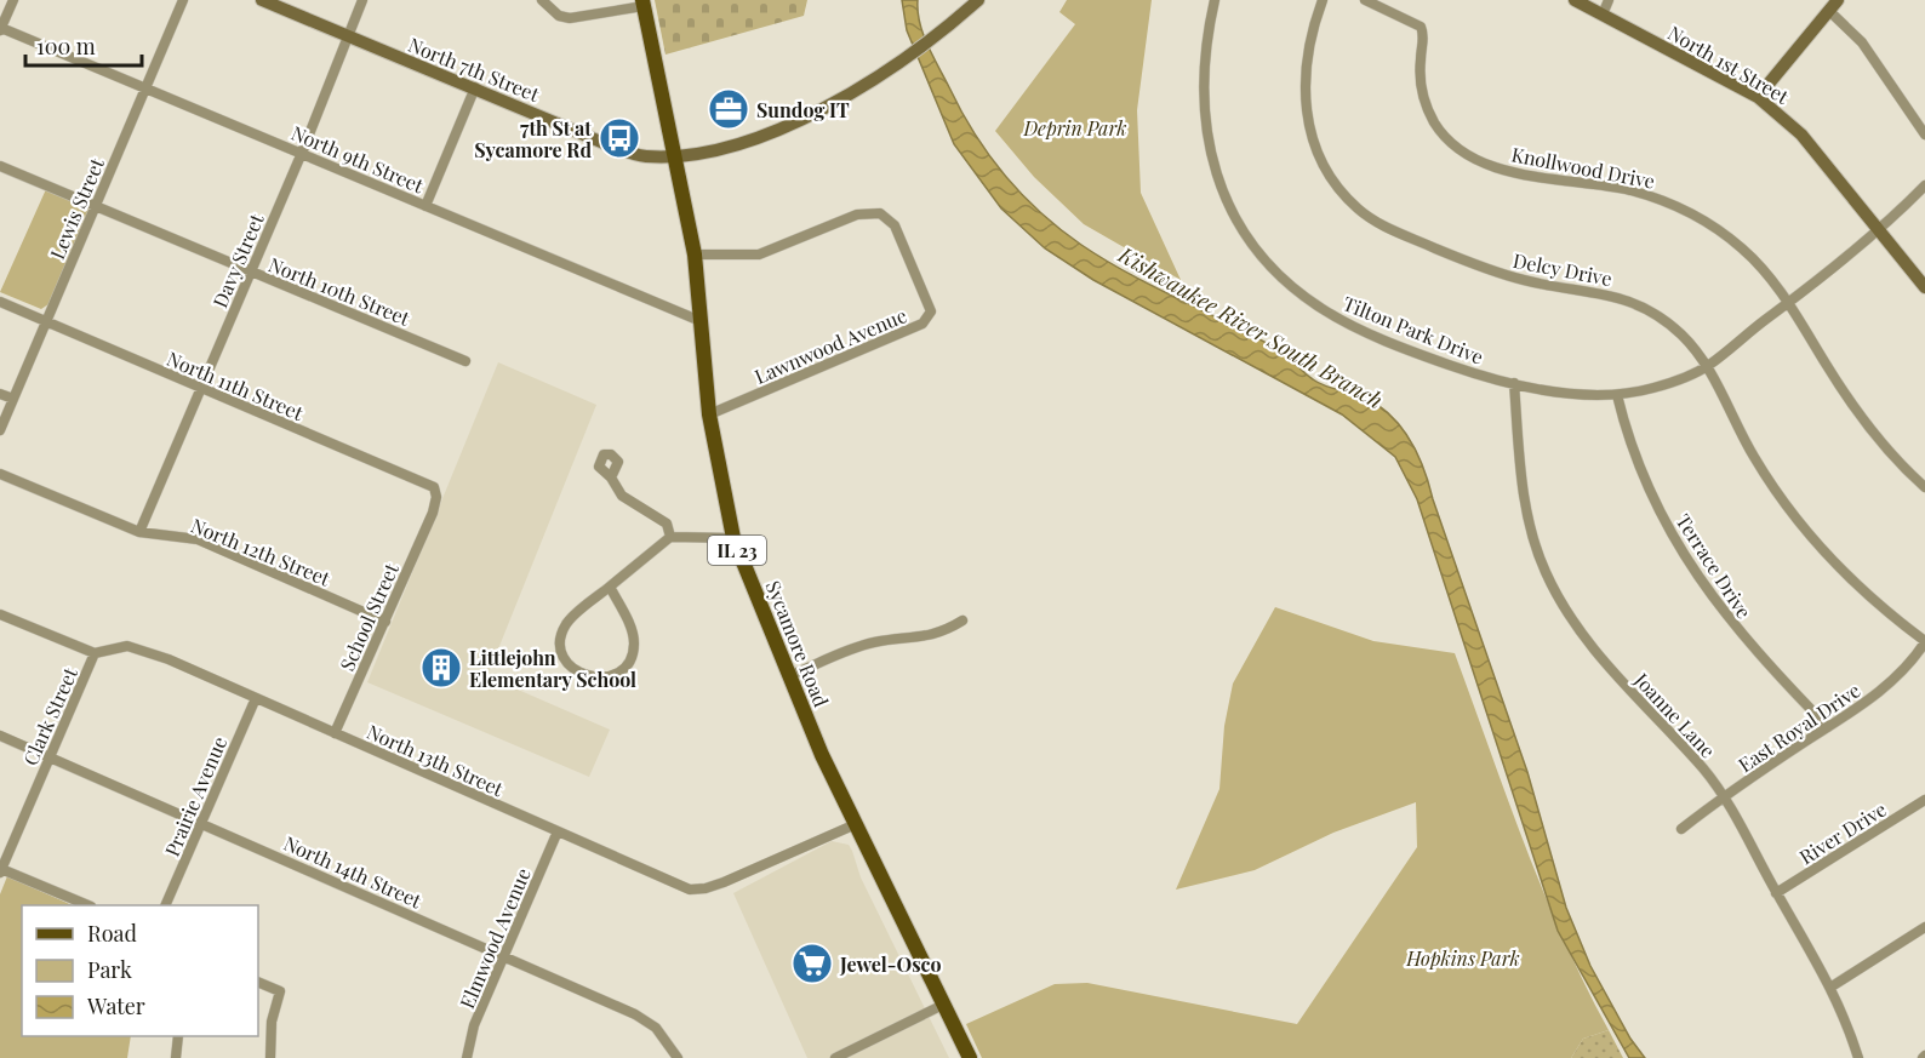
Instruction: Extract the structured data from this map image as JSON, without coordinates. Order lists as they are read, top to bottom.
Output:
{
  "streets": {
    "main road": ["IL 23", "Sycamore Road"],
    "street": [
      "North 1st Street",
      "North 7th Street",
      "North 9th Street",
      "Knollwood Drive",
      "Lewis Street",
      "Davy Street",
      "Delcy Drive",
      "North 10th Street",
      "Tilton Park Drive",
      "Lawnwood Avenue",
      "North 11th Street",
      "North 12th Street",
      "Terrace Drive",
      "School Street",
      "Joanne Lane",
      "Clark Street",
      "East Royal Drive",
      "North 13th Street",
      "Prairie Avenue",
      "River Drive",
      "North 14th Street",
      "Elmwood Avenue"
    ]
  },
  "crossings": [
    ["North 1st Street", "Tilton Park Drive"],
    ["North 7th Street", "Davy Street"],
    ["North 7th Street", "Sycamore Road"],
    ["North 9th Street", "Lewis Street"],
    ["North 9th Street", "Davy Street"],
    ["North 9th Street", "Sycamore Road"],
    ["Knollwood Drive", "Tilton Park Drive"],
    ["Lewis Street", "North 10th Street"],
    ["Lewis Street", "North 11th Street"],
    ["Davy Street", "North 10th Street"],
    ["Davy Street", "North 11th Street"],
    ["Davy Street", "North 12th Street"],
    ["Delcy Drive", "Tilton Park Drive"],
    ["Delcy Drive", "East Royal Drive"],
    ["Tilton Park Drive", "Terrace Drive"],
    ["Tilton Park Drive", "Joanne Lane"],
    ["Lawnwood Avenue", "Sycamore Road"],
    ["North 11th Street", "School Street"],
    ["North 12th Street", "School Street"],
    ["Terrace Drive", "East Royal Drive"],
    ["School Street", "North 13th Street"],
    ["Sycamore Road", "North 13th Street"],
    ["Joanne Lane", "East Royal Drive"],
    ["Joanne Lane", "River Drive"],
    ["Clark Street", "North 13th Street"],
    ["Clark Street", "North 14th Street"],
    ["North 13th Street", "Prairie Avenue"],
    ["North 13th Street", "Elmwood Avenue"],
    ["Prairie Avenue", "North 14th Street"],
    ["North 14th Street", "Elmwood Avenue"]
  ],
  "water": ["Kishwaukee River South Branch"],
  "parks": ["Deprin Park", "Hopkins Park"],
  "places": {
    "office": ["Sundog IT"],
    "bus stop": ["7th St at Sycamore Rd"],
    "building": ["Littlejohn Elementary School"],
    "supermarket": ["Jewel-Osco"]
  },
  "legend": ["Road", "Park", "Water"],
  "scale_bar": "100 m"
}
